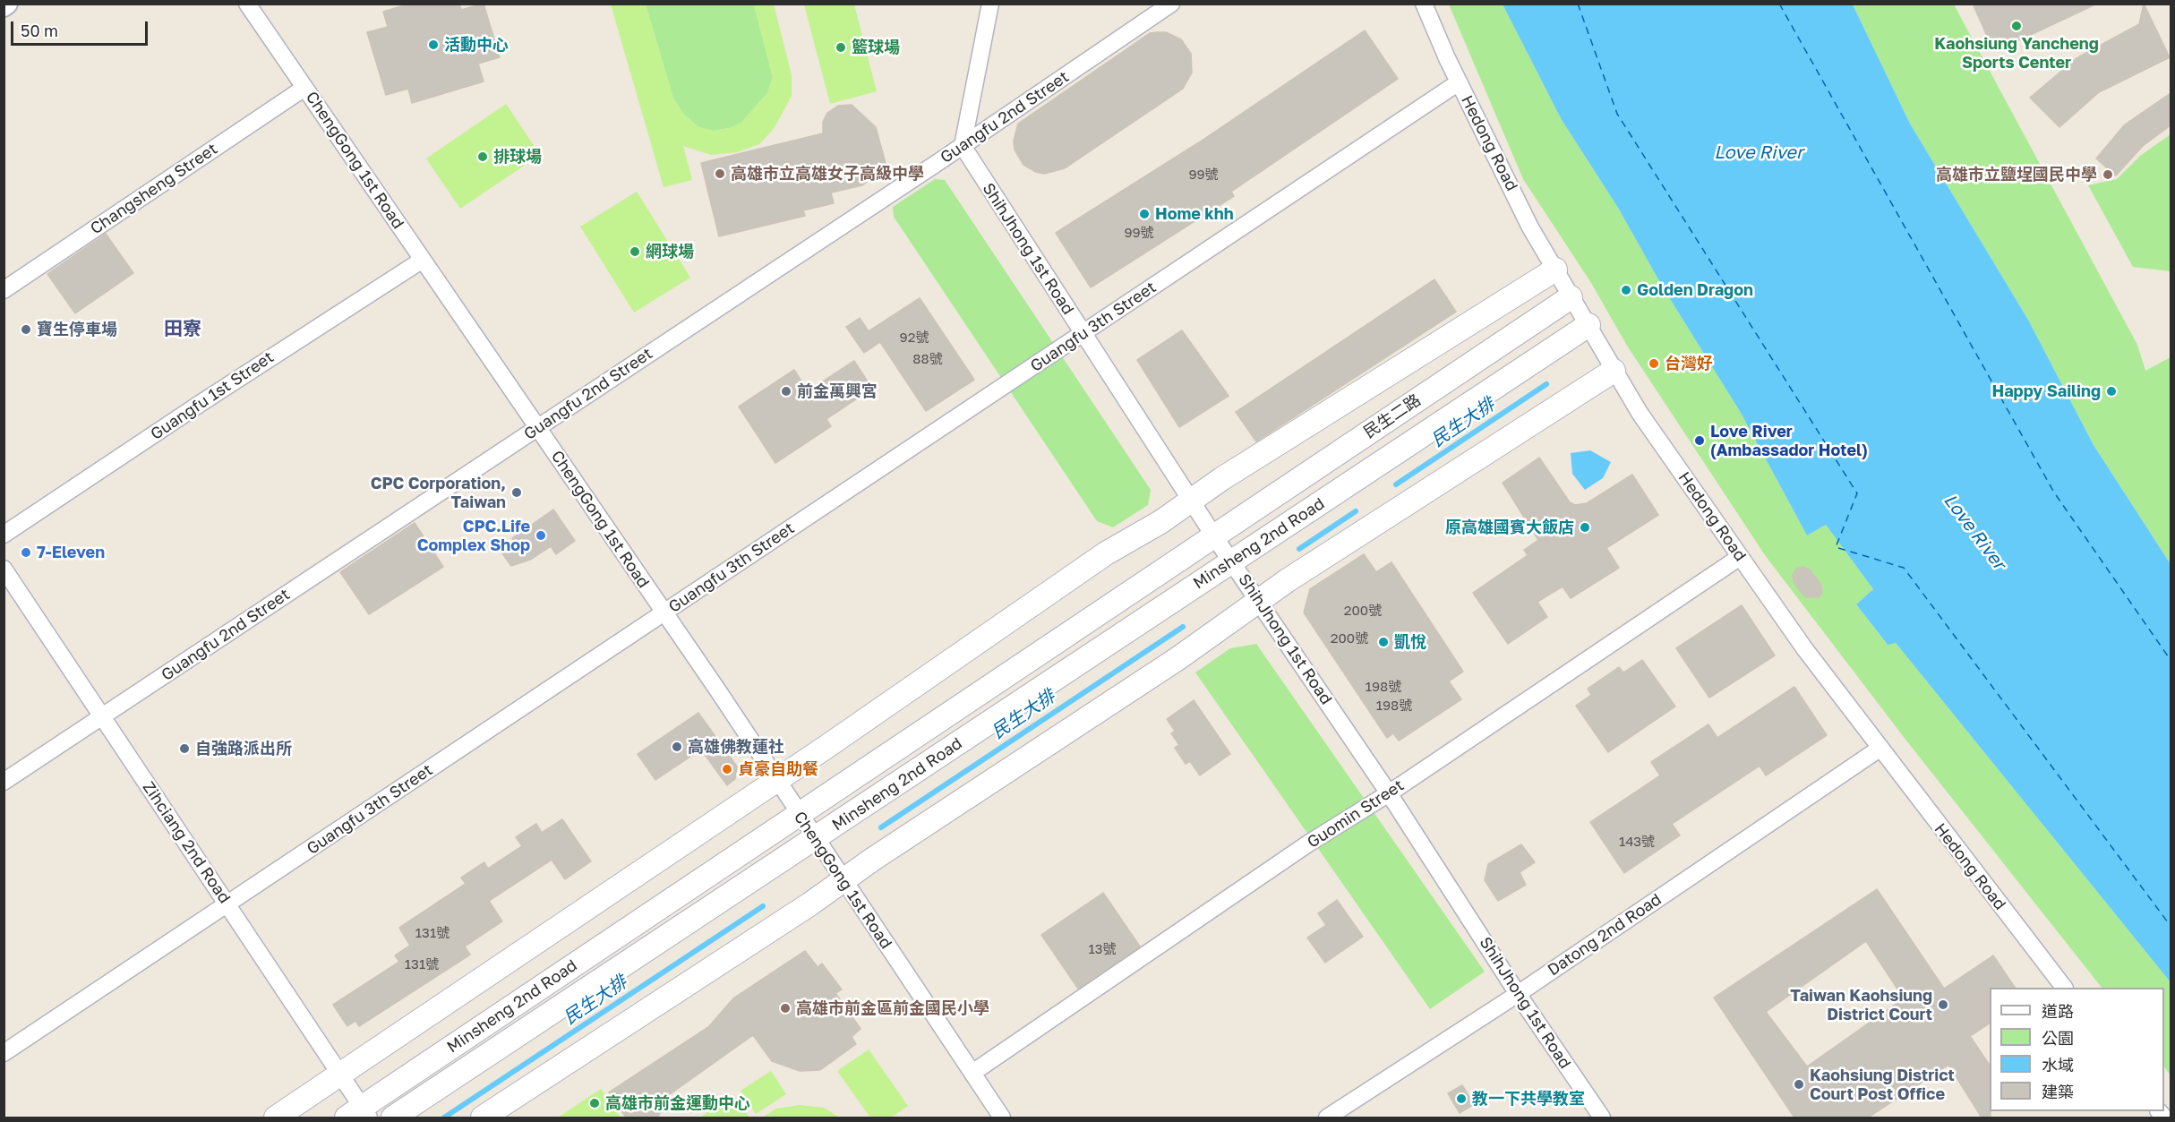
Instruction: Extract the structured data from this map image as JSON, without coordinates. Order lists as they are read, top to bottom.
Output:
{
  "streets": {
    "main road": ["民生二路", "Minsheng 2nd Road"],
    "street": [
      "Guangfu 2nd Street",
      "Hedong Road",
      "ChengGong 1st Road",
      "Changsheng Street",
      "ShihJhong 1st Road",
      "Guangfu 3th Street",
      "Guangfu 1st Street",
      "Guomin Street",
      "Zihciang 2nd Road",
      "Datong 2nd Road"
    ]
  },
  "crossings": [
    ["Guangfu 2nd Street", "ChengGong 1st Road"],
    ["Guangfu 2nd Street", "ShihJhong 1st Road"],
    ["Guangfu 2nd Street", "Zihciang 2nd Road"],
    ["Hedong Road", "Guangfu 3th Street"],
    ["Hedong Road", "民生二路"],
    ["Hedong Road", "Minsheng 2nd Road"],
    ["Hedong Road", "Guomin Street"],
    ["Hedong Road", "Datong 2nd Road"],
    ["ChengGong 1st Road", "Changsheng Street"],
    ["ChengGong 1st Road", "Guangfu 3th Street"],
    ["ChengGong 1st Road", "Guangfu 1st Street"],
    ["ChengGong 1st Road", "Minsheng 2nd Road"],
    ["ChengGong 1st Road", "Guomin Street"],
    ["ShihJhong 1st Road", "Guangfu 3th Street"],
    ["ShihJhong 1st Road", "民生二路"],
    ["ShihJhong 1st Road", "Minsheng 2nd Road"],
    ["ShihJhong 1st Road", "Guomin Street"],
    ["ShihJhong 1st Road", "Datong 2nd Road"],
    ["Guangfu 3th Street", "Zihciang 2nd Road"],
    ["民生二路", "Minsheng 2nd Road"],
    ["Minsheng 2nd Road", "Zihciang 2nd Road"]
  ],
  "districts": ["田寮"],
  "water": ["Love River", "民生大排"],
  "places": [
    "Kaohsiung Yancheng Sports Center",
    "活動中心",
    "籃球場",
    "排球場",
    "高雄市立高雄女子高級中學",
    "高雄市立鹽埕國民中學",
    "Home khh",
    "網球場",
    "Golden Dragon",
    "寶生停車場",
    "台灣好",
    "前金萬興宮",
    "Happy Sailing",
    "Love River (Ambassador Hotel)",
    "CPC Corporation, Taiwan",
    "原高雄國賓大飯店",
    "CPC.Life Complex Shop",
    "7-Eleven",
    "凱悅",
    "高雄佛教蓮社",
    "自強路派出所",
    "貞豪自助餐",
    "Taiwan Kaohsiung District Court",
    "高雄市前金區前金國民小學",
    "Kaohsiung District Court Post Office",
    "教一下共學教室",
    "高雄市前金運動中心"
  ],
  "house_numbers": [
    "99號",
    "99號",
    "92號",
    "88號",
    "200號",
    "200號",
    "198號",
    "198號",
    "143號",
    "131號",
    "13號",
    "131號"
  ],
  "legend": [
    "道路",
    "公園",
    "水域",
    "建築"
  ],
  "scale_bar": "50 m"
}
